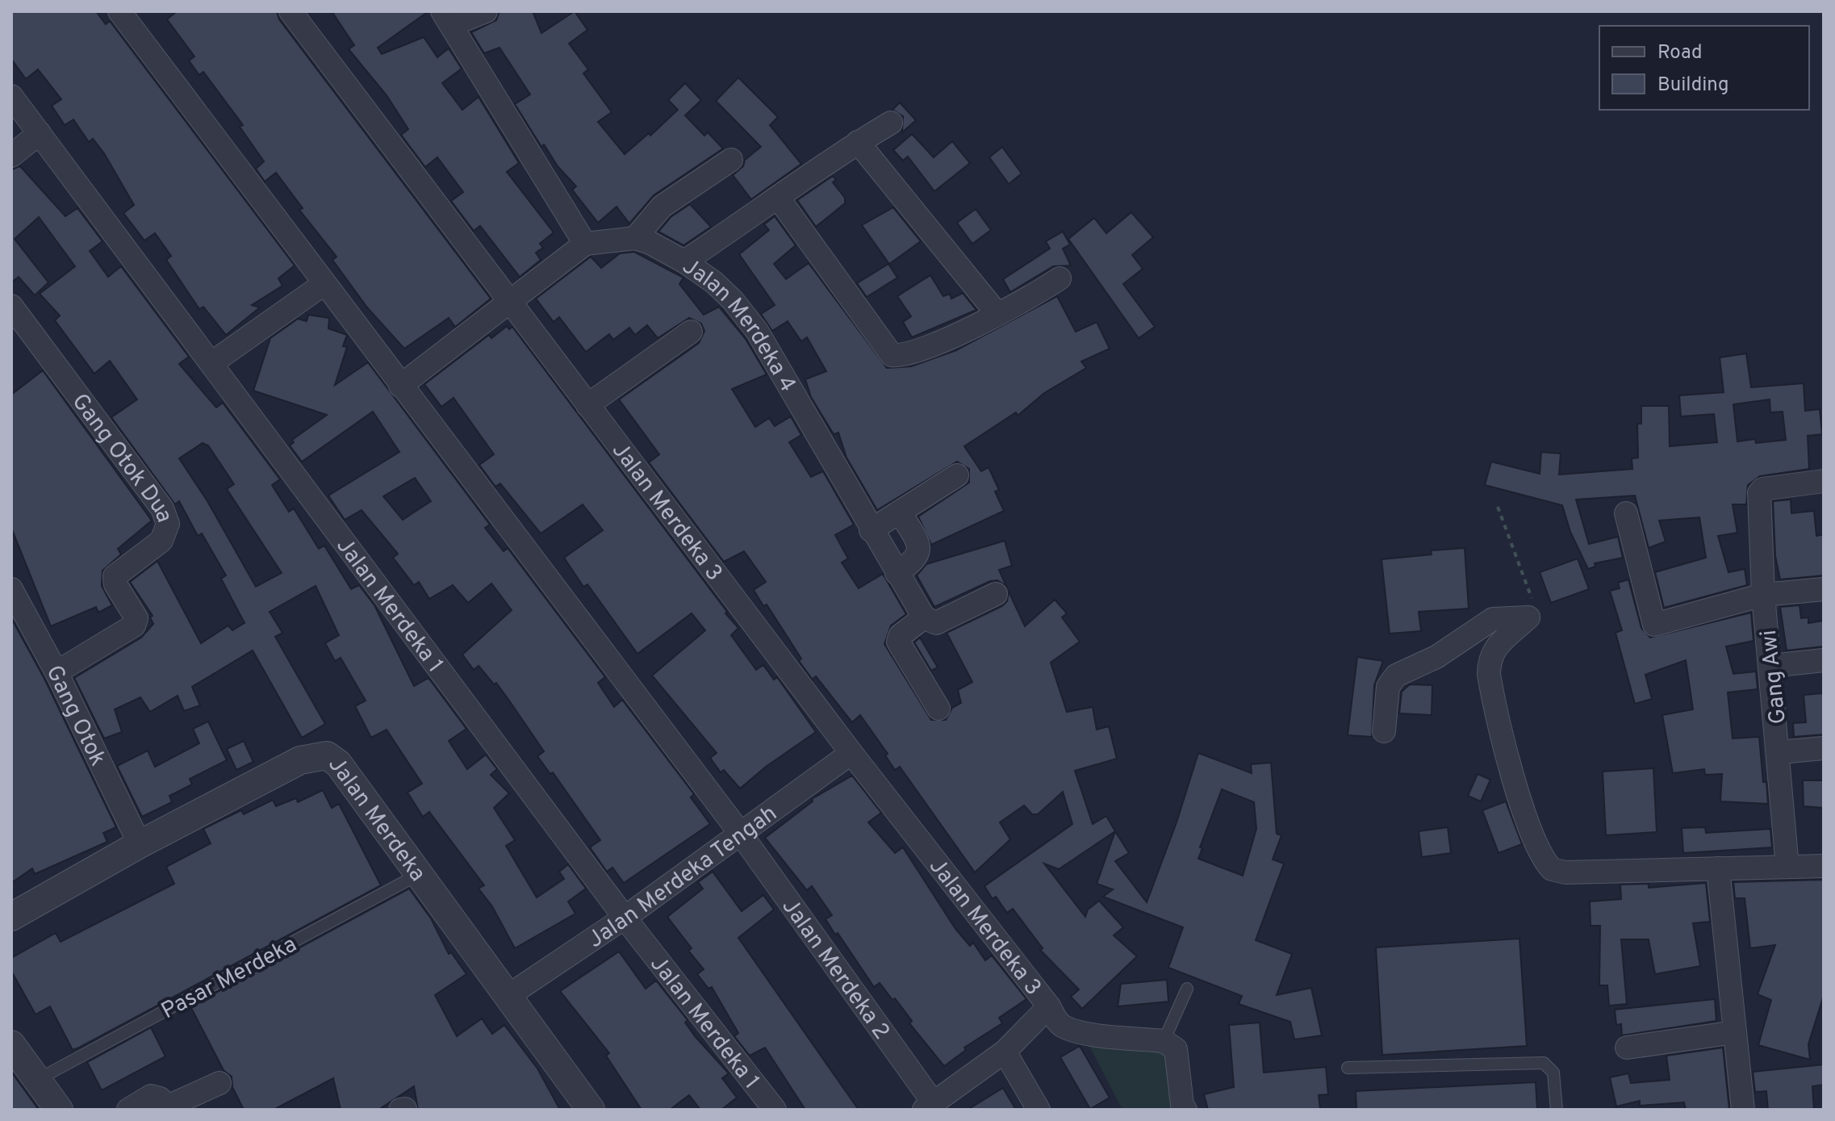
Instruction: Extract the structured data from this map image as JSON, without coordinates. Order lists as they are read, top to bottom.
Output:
{
  "streets": {
    "street": [
      "Jalan Merdeka 4",
      "Gang Otok Dua",
      "Jalan Merdeka 3",
      "Jalan Merdeka 1",
      "Gang Awi",
      "Gang Otok",
      "Jalan Merdeka",
      "Jalan Merdeka Tengah",
      "Jalan Merdeka 2"
    ],
    "lane": ["Pasar Merdeka"]
  },
  "crossings": [
    ["Gang Otok Dua", "Gang Otok"],
    ["Jalan Merdeka 3", "Jalan Merdeka Tengah"],
    ["Jalan Merdeka 1", "Jalan Merdeka Tengah"],
    ["Gang Otok", "Jalan Merdeka"],
    ["Jalan Merdeka", "Jalan Merdeka Tengah"],
    ["Jalan Merdeka", "Pasar Merdeka"],
    ["Jalan Merdeka Tengah", "Jalan Merdeka 2"]
  ],
  "legend": ["Road", "Building"]
}
